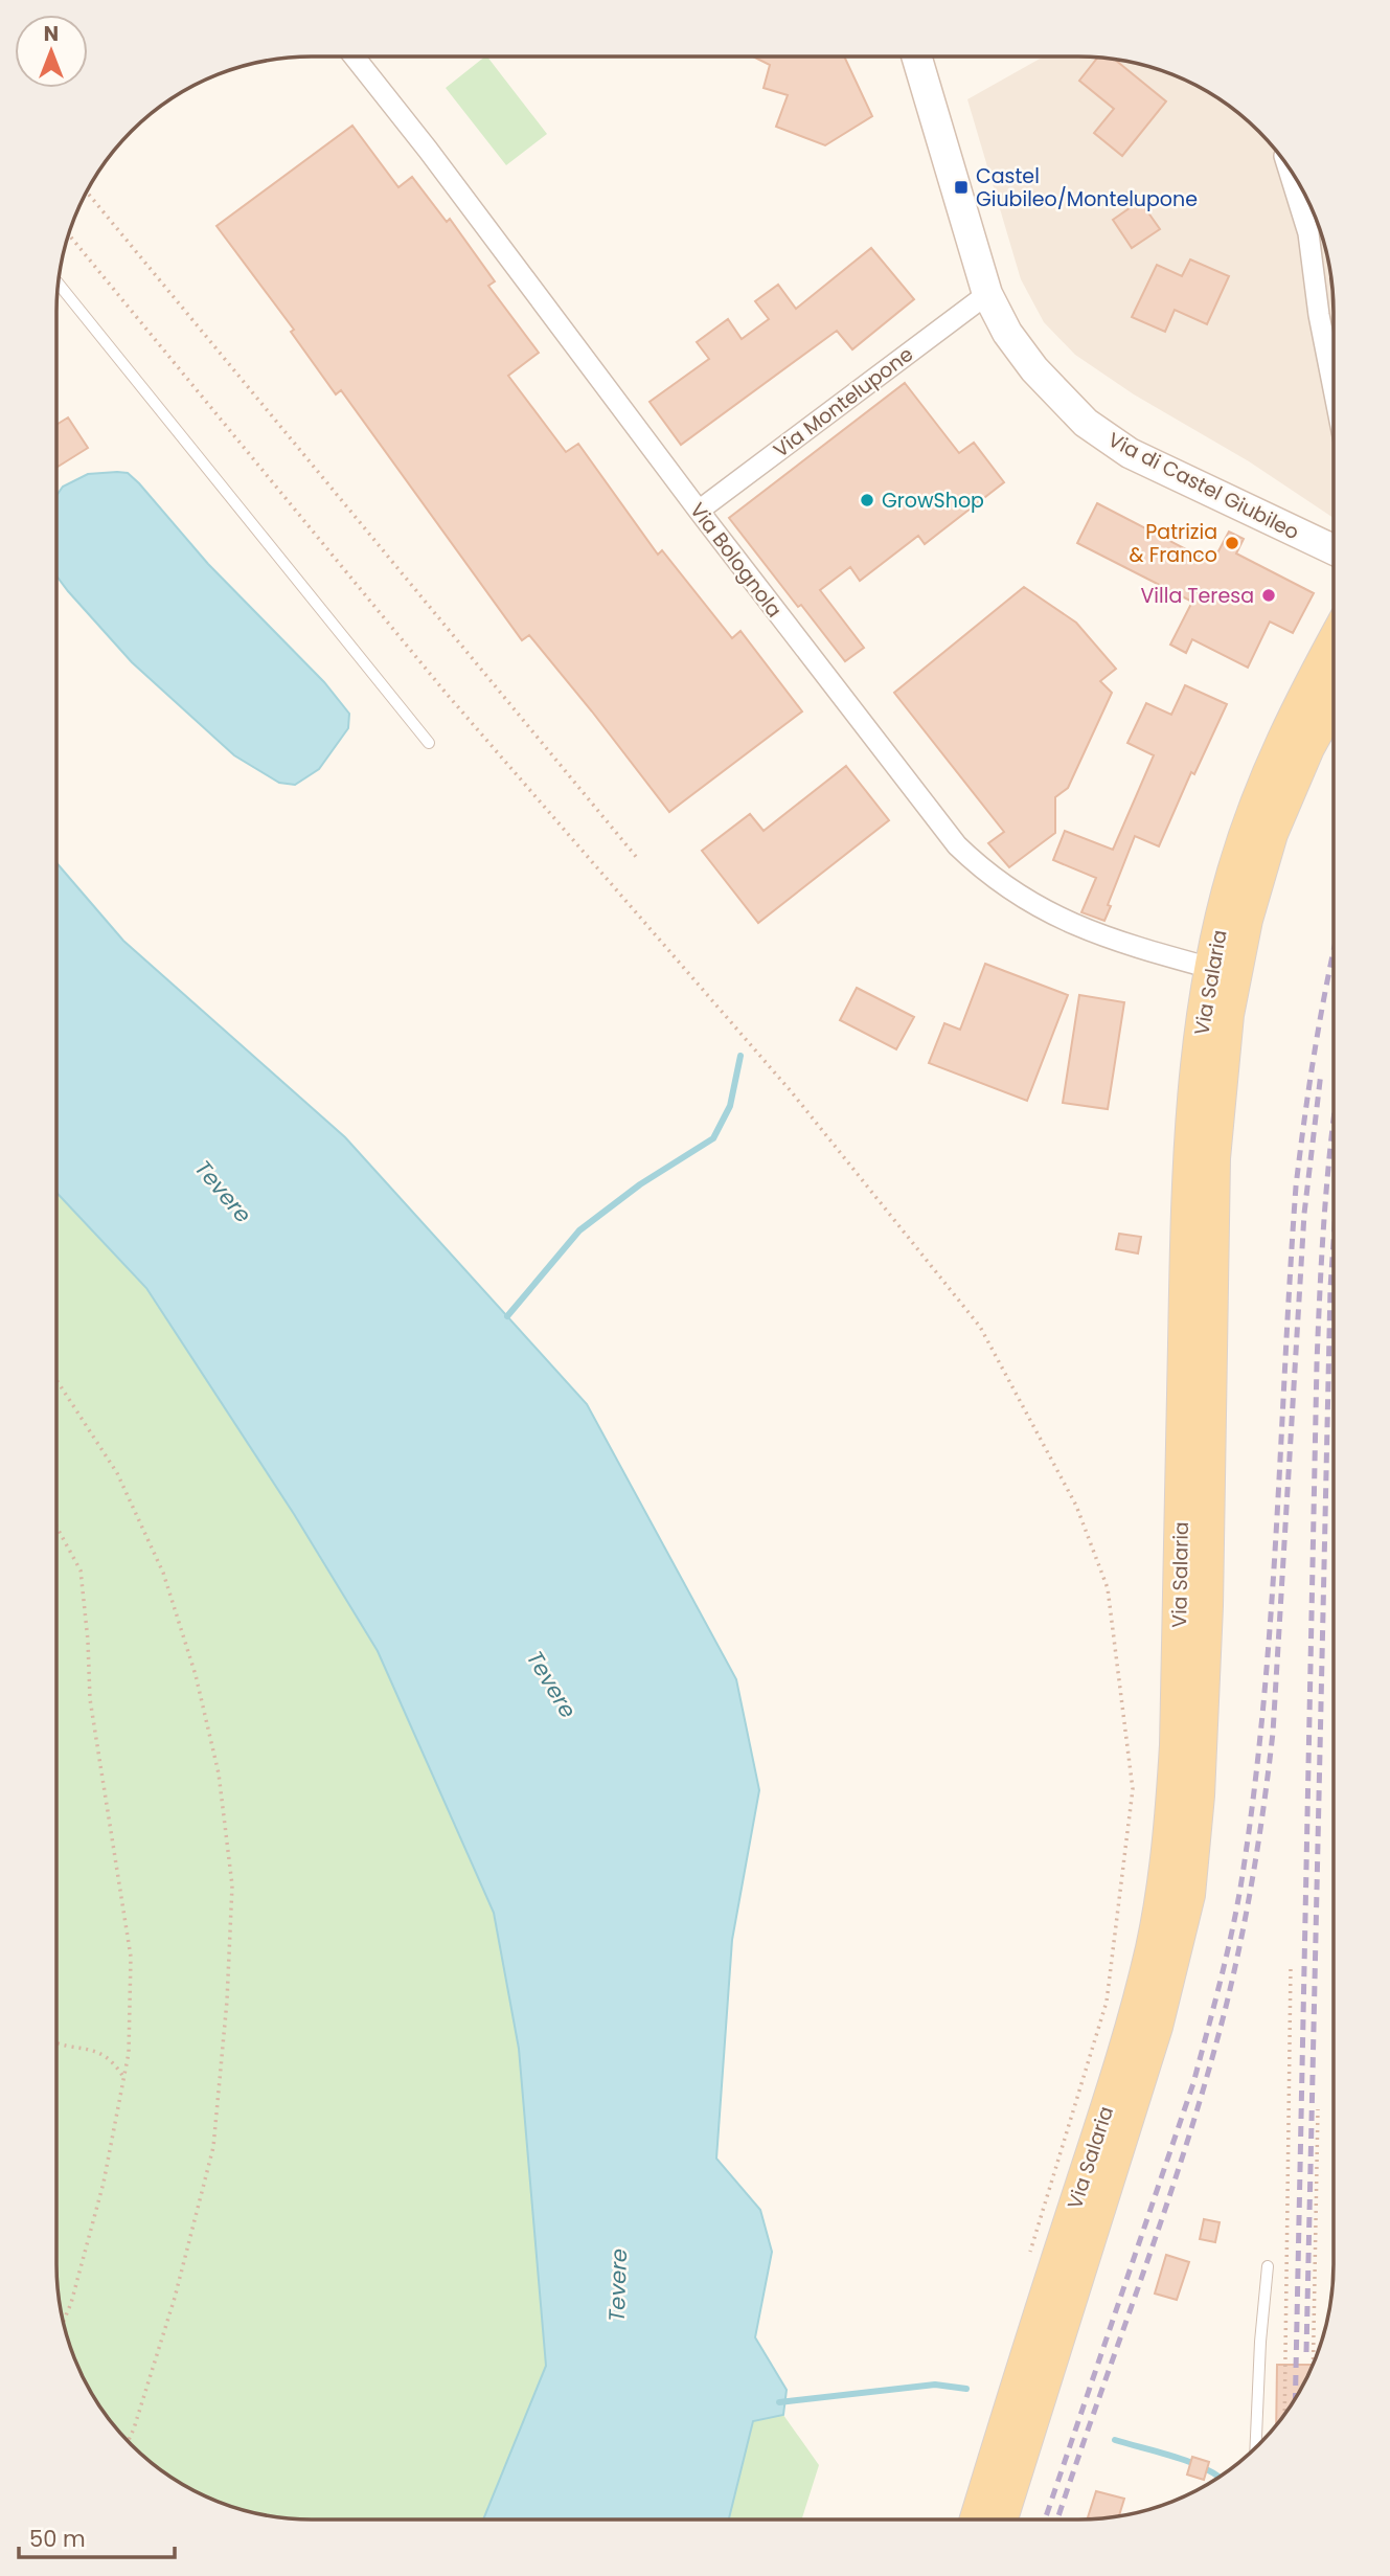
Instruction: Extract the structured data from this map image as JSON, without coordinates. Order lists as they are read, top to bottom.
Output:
{
  "streets": {
    "main road": ["Via Salaria"],
    "street": ["Via Montelupone", "Via di Castel Giubileo", "Via Bolognola"]
  },
  "crossings": [
    ["Via Montelupone", "Via di Castel Giubileo"],
    ["Via Montelupone", "Via Bolognola"],
    ["Via Bolognola", "Via Salaria"]
  ],
  "water": ["Tevere"],
  "places": {
    "transit": ["Castel Giubileo/Montelupone"],
    "other": ["GrowShop", "Patrizia & Franco", "Villa Teresa"]
  },
  "scale_bar": "50 m",
  "north": "top"
}
